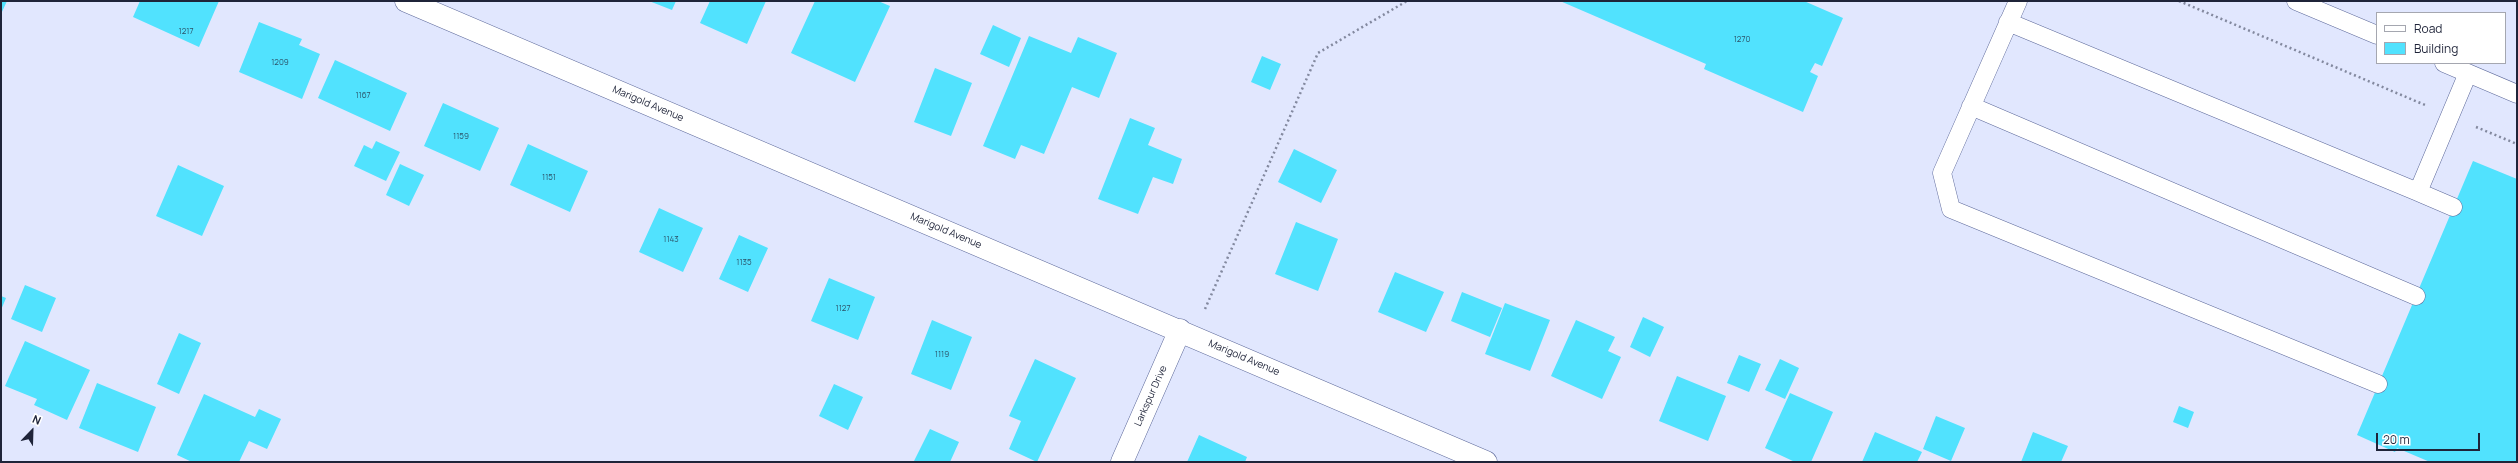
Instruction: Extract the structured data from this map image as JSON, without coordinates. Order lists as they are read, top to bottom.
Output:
{
  "streets": {
    "street": ["Marigold Avenue", "Larkspur Drive"]
  },
  "crossings": [
    ["Marigold Avenue", "Larkspur Drive"]
  ],
  "house_numbers": [
    "1217",
    "1270",
    "1209",
    "1167",
    "1159",
    "1151",
    "1143",
    "1135",
    "1127",
    "1119"
  ],
  "legend": ["Road", "Building"],
  "scale_bar": "20 m",
  "north": "top right"
}
